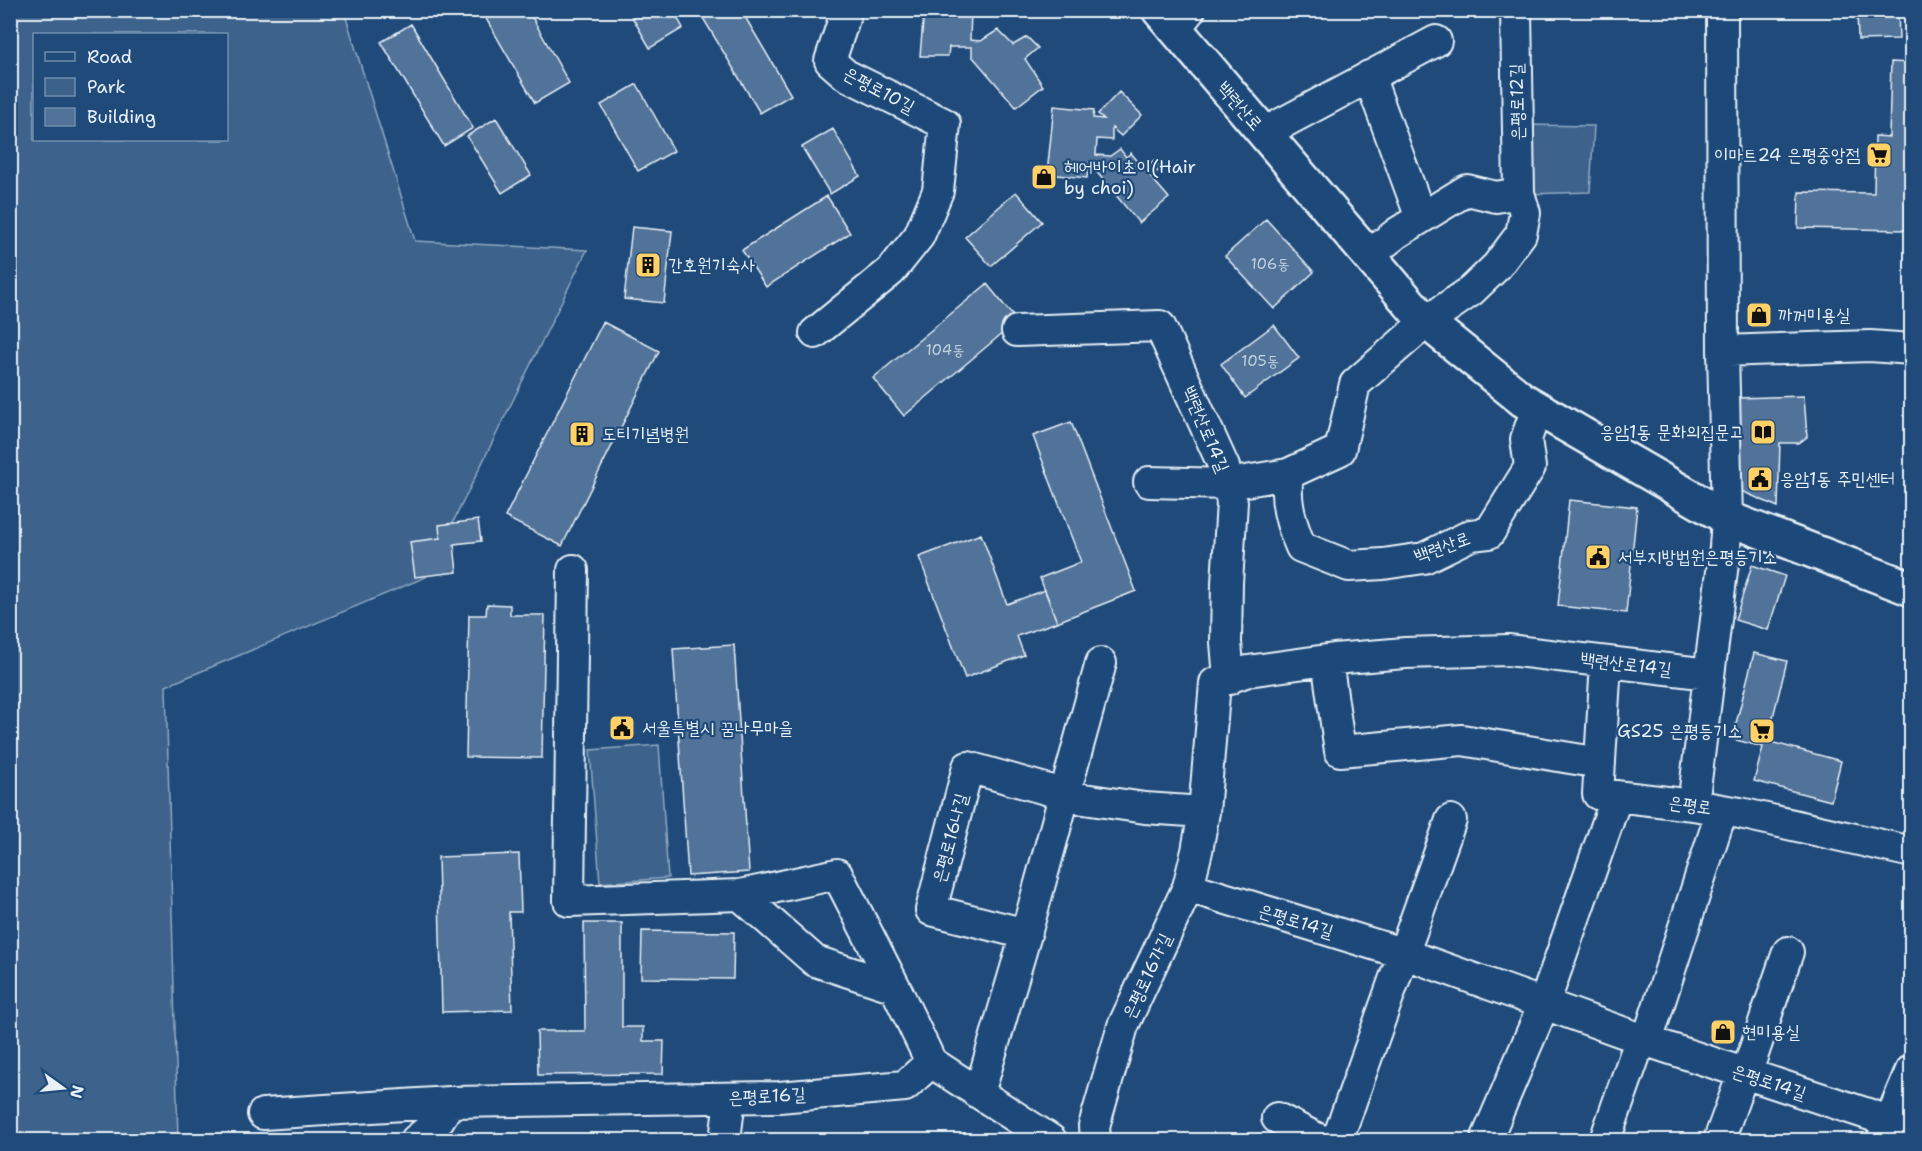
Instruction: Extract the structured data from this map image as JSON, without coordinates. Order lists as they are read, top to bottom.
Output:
{
  "streets": {
    "main road": ["백련산로"],
    "street": [
      "은평로10길",
      "은평로12길",
      "백련산로14길",
      "은평로",
      "은평로16나길",
      "은평로14길",
      "은평로16가길",
      "은평로16길"
    ]
  },
  "crossings": [
    ["은평로12길", "백련산로"],
    ["백련산로14길", "은평로"],
    ["은평로16나길", "은평로16가길"],
    ["은평로14길", "은평로16가길"]
  ],
  "places": {
    "supermarket": ["이마트24 은평중앙점", "GS25 은평등기소"],
    "shop": ["헤어바이초이(Hair by choi)", "까꺼미용실", "현미용실"],
    "building": ["간호원기숙사", "도티기념병원"],
    "library": ["응암1동 문화의집문고"],
    "public building": ["응암1동 주민센터", "서부지방법원은평등기소", "서울특별시 꿈나무마을"]
  },
  "house_numbers": ["106동", "104동", "105동"],
  "legend": ["Road", "Park", "Building"],
  "north": "right"
}
